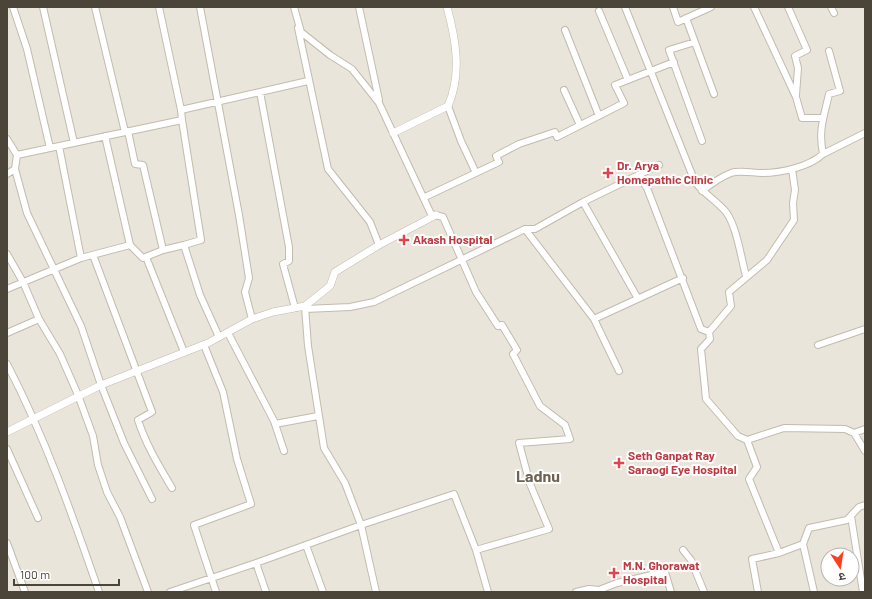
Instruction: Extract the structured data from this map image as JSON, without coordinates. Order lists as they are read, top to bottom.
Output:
{
  "districts": ["Ladnu"],
  "places": {
    "health": [
      "Dr. Arya Homepathic Clinic",
      "Akash Hospital",
      "Seth Ganpat Ray Saraogi Eye Hospital",
      "M.N. Ghorawat Hospital"
    ]
  },
  "scale_bar": "100 m",
  "north": "bottom"
}
